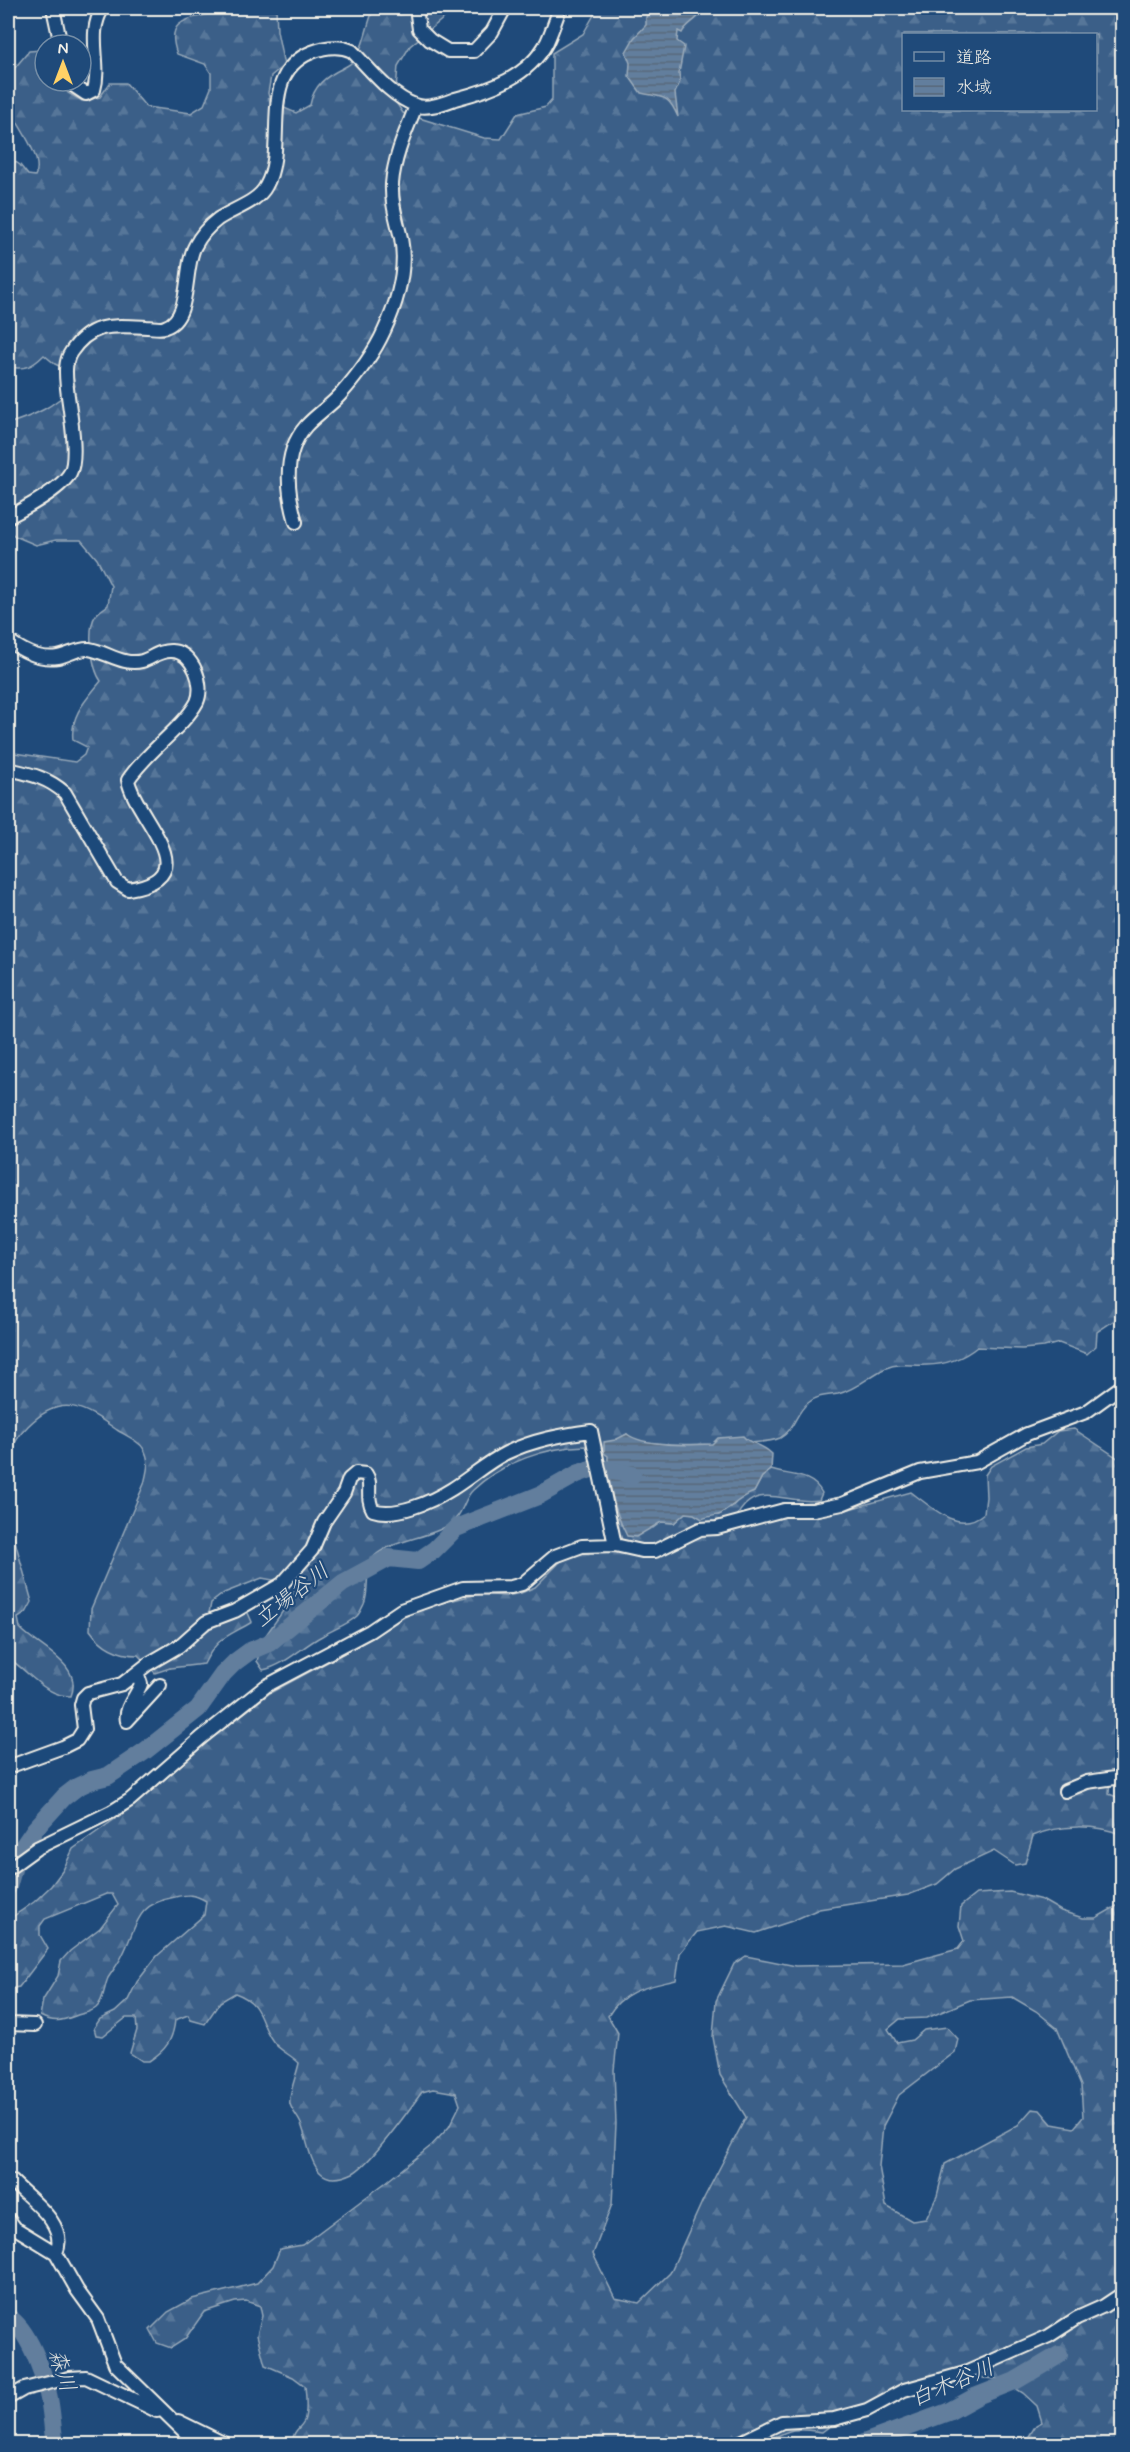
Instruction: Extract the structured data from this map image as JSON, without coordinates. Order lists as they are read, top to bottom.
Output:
{
  "water": ["立場谷川", "森川", "白木谷川"],
  "legend": ["道路", "水域"],
  "north": "top"
}
